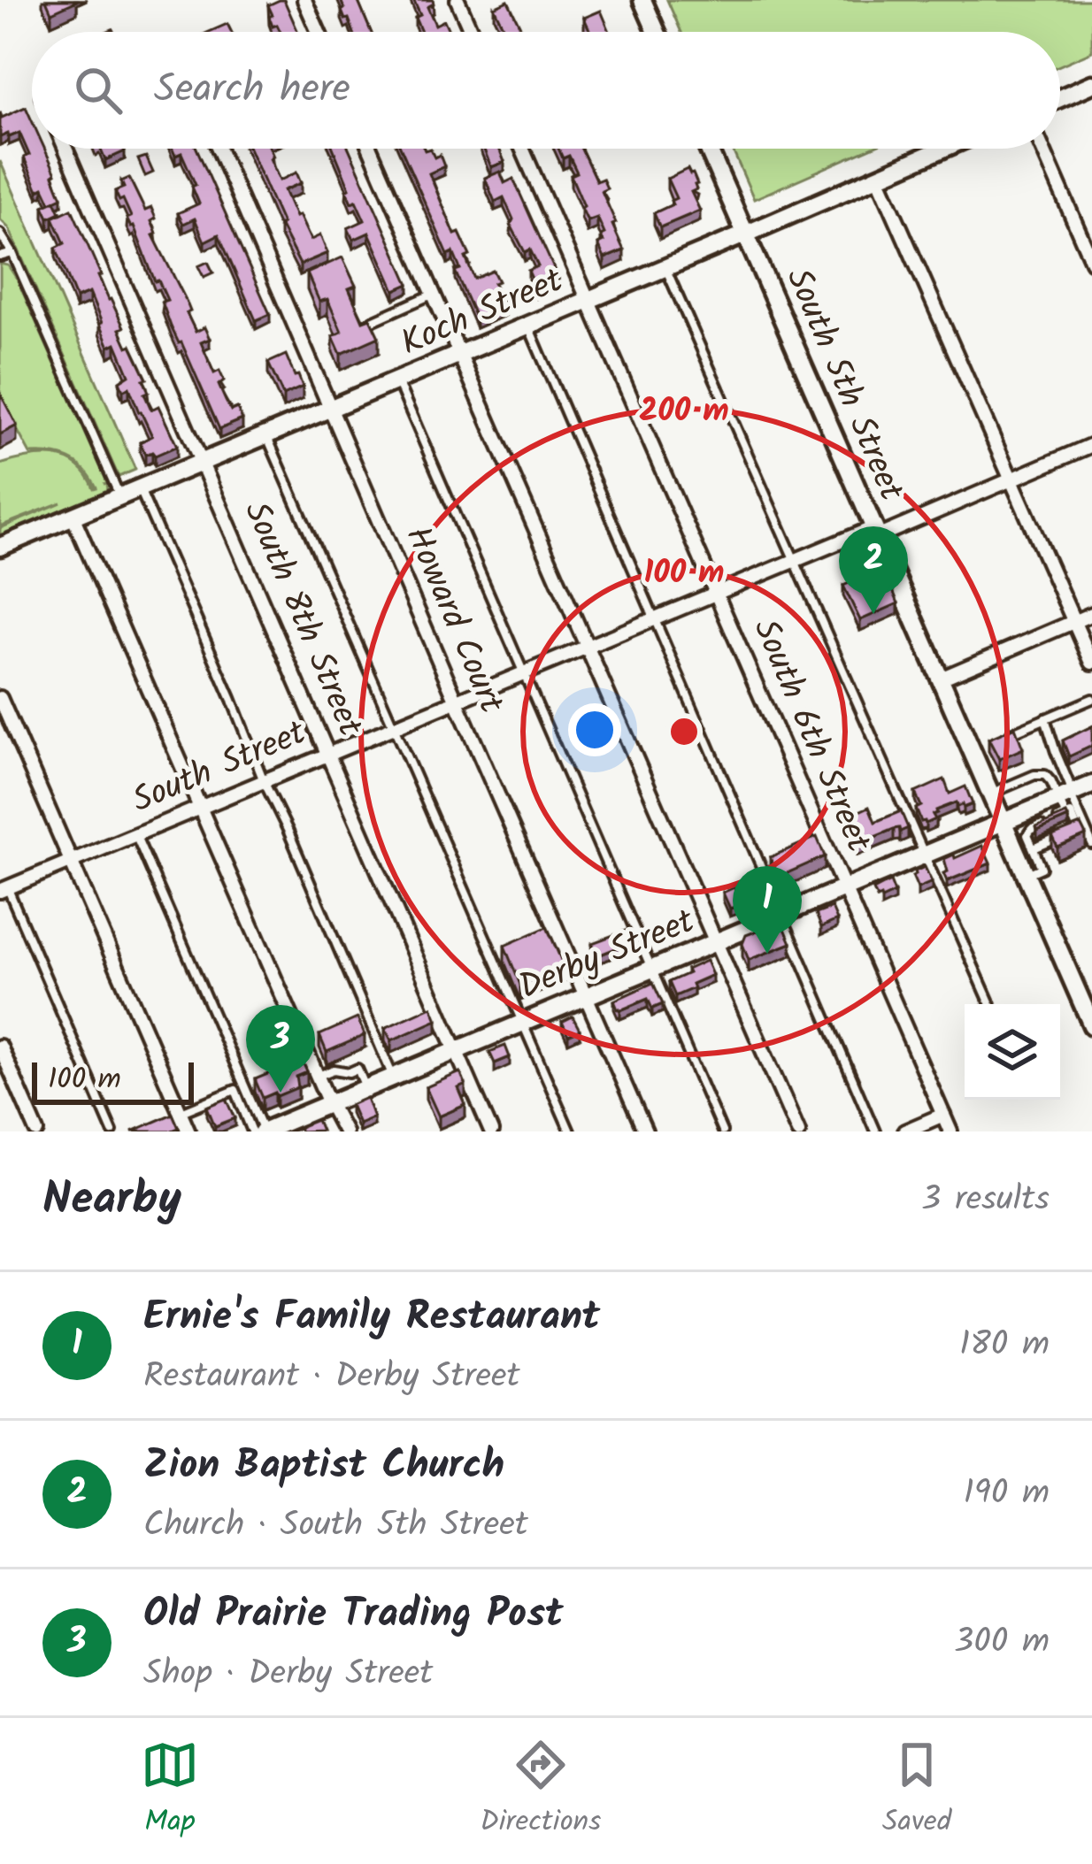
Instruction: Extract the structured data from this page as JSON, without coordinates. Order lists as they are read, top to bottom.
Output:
{
  "streets": {
    "street": [
      "Koch Street",
      "South 5th Street",
      "South 8th Street",
      "Howard Court",
      "South 6th Street",
      "South Street",
      "Derby Street"
    ]
  },
  "crossings": [
    ["Koch Street", "South 5th Street"],
    ["Koch Street", "South 8th Street"],
    ["Koch Street", "Howard Court"],
    ["Koch Street", "South 6th Street"],
    ["South 5th Street", "South Street"],
    ["South 5th Street", "Derby Street"],
    ["South 8th Street", "South Street"],
    ["South 8th Street", "Derby Street"],
    ["Howard Court", "South Street"],
    ["Howard Court", "Derby Street"],
    ["South 6th Street", "South Street"],
    ["South 6th Street", "Derby Street"]
  ],
  "scale_bar": "100 m",
  "page": {
    "search": "Search here",
    "pins": ["2", "1", "3"],
    "scale": "100 m",
    "heading": ["Nearby", "3 results"],
    "list": [
      {
        "mark": "1",
        "name": "Ernie's Family Restaurant",
        "note": "Restaurant · Derby Street",
        "value": "180 m"
      },
      {
        "mark": "2",
        "name": "Zion Baptist Church",
        "note": "Church · South 5th Street",
        "value": "190 m"
      },
      {
        "mark": "3",
        "name": "Old Prairie Trading Post",
        "note": "Shop · Derby Street",
        "value": "300 m"
      }
    ],
    "nav": ["Map", "Directions", "Saved"]
  },
  "rings": ["200 m", "100 m"]
}
